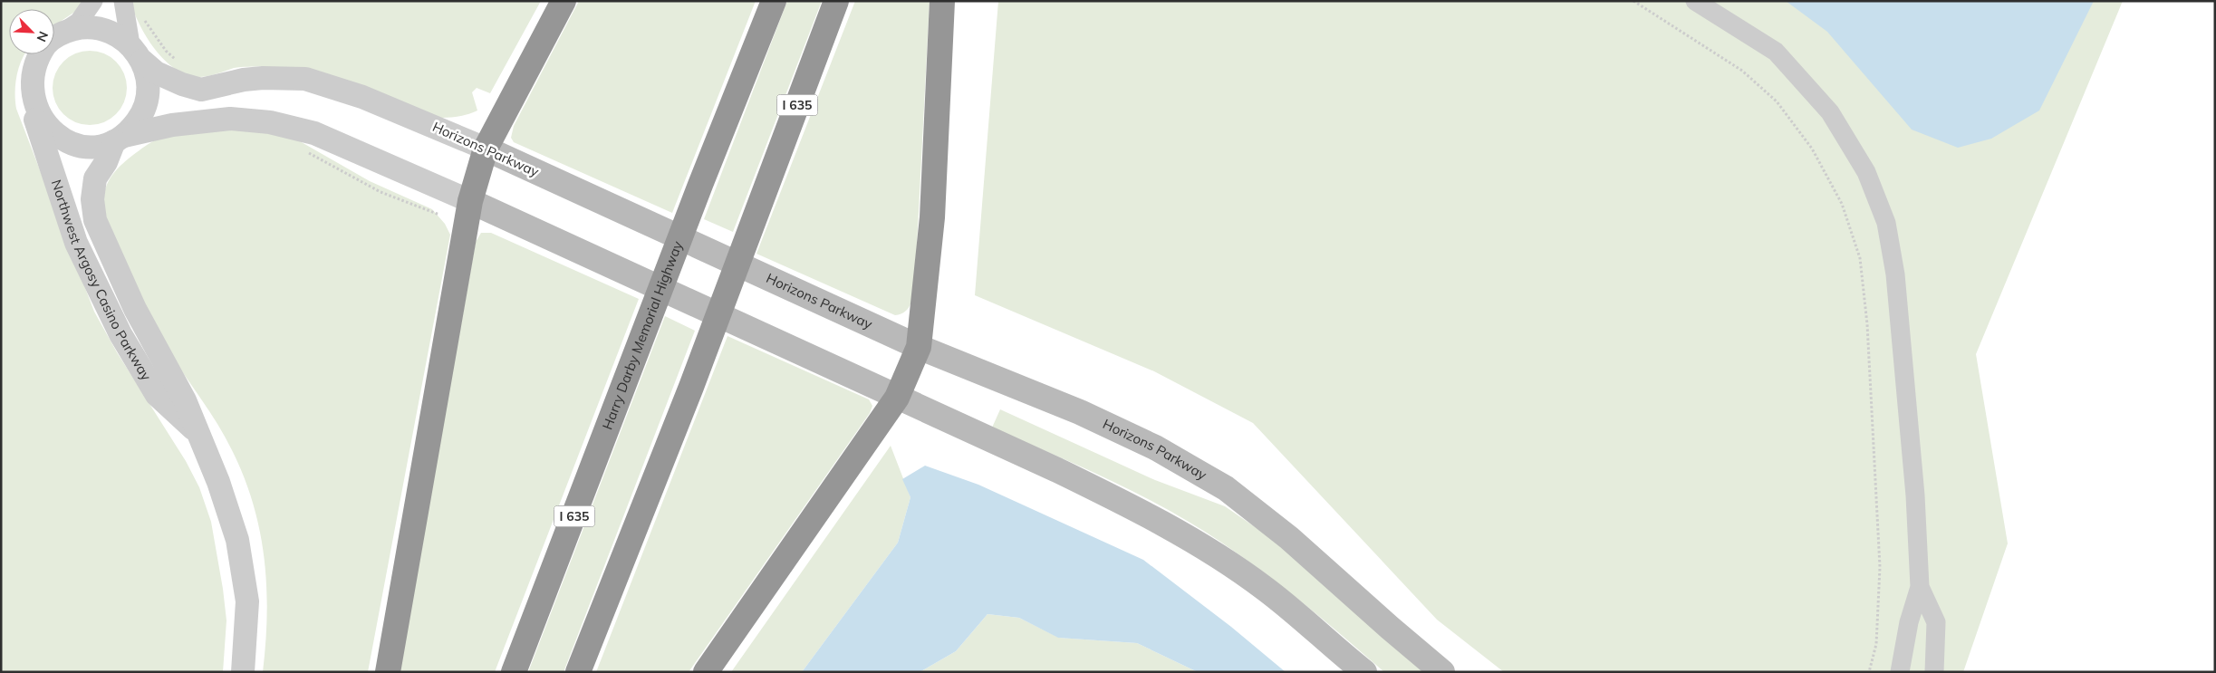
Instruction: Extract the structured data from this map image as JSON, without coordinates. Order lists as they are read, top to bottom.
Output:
{
  "streets": {
    "highway": ["I 635", "Harry Darby Memorial Highway"],
    "main road": ["Horizons Parkway"],
    "street": ["Northwest Argosy Casino Parkway"]
  },
  "north": "bottom right"
}
